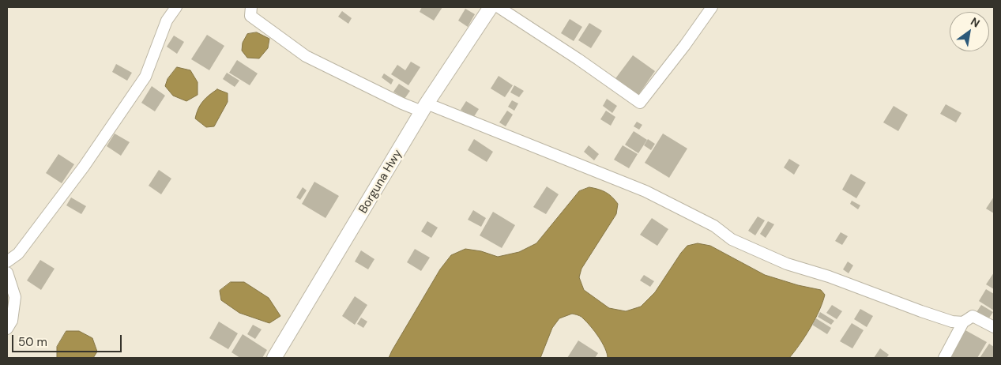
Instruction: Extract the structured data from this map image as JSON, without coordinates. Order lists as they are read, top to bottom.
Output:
{
  "streets": {
    "street": ["Borguna Hwy"]
  },
  "scale_bar": "50 m",
  "north": "top right"
}
